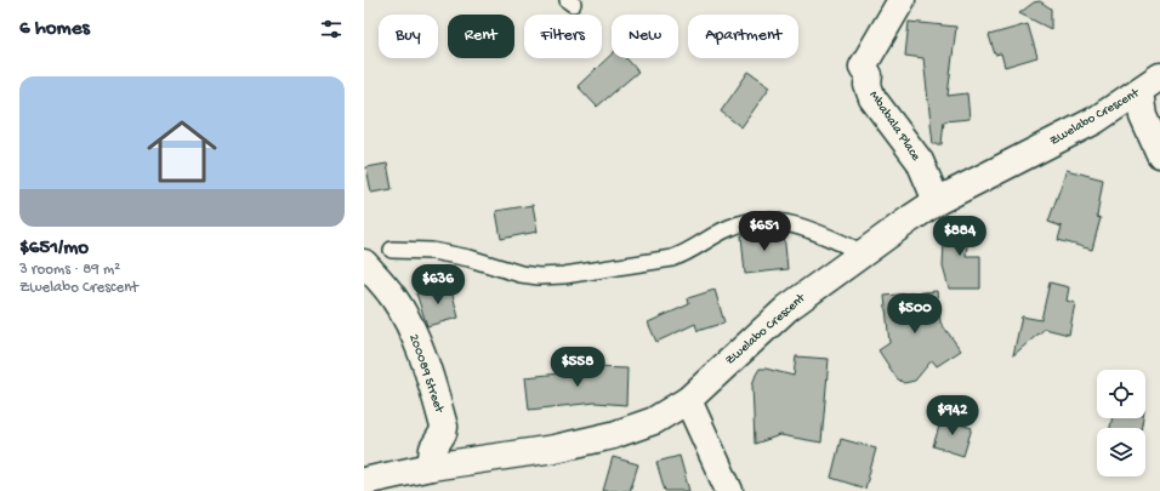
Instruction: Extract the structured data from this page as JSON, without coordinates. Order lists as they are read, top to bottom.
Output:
{
  "streets": {
    "street": ["Zwelabo Crescent", "Mbabala Place", "200089 Street"]
  },
  "crossings": [
    ["Zwelabo Crescent", "Mbabala Place"],
    ["Zwelabo Crescent", "200089 Street"]
  ],
  "page": {
    "heading": "6 homes",
    "chip": [
      "Buy",
      "Rent",
      "Filters",
      "New",
      "Apartment"
    ],
    "list": [
      {
        "name": "$651/mo",
        "note": "3 rooms · 89 m² · Zwelabo Crescent"
      }
    ],
    "price": [
      "$651",
      "$884",
      "$636",
      "$500",
      "$558",
      "$942"
    ]
  }
}
